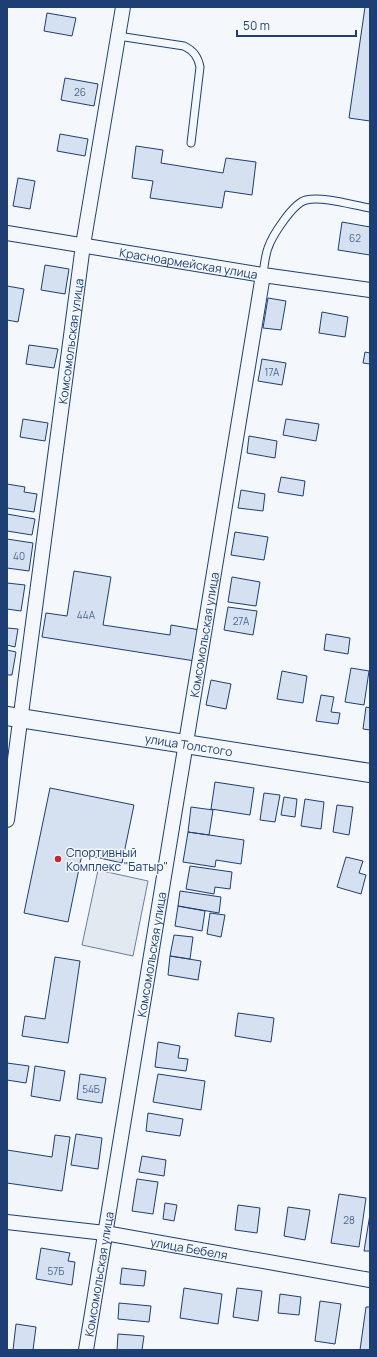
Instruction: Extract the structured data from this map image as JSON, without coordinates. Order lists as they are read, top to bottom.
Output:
{
  "streets": {
    "street": [
      "Красноармейская улица",
      "Комсомольская улица",
      "улица Толстого",
      "улица Бебеля"
    ]
  },
  "crossings": [
    ["Красноармейская улица", "Комсомольская улица"],
    ["Комсомольская улица", "улица Толстого"],
    ["Комсомольская улица", "улица Бебеля"]
  ],
  "places": ["Спортивный Комплекс \"Батыр\""],
  "house_numbers": [
    "26",
    "62",
    "17А",
    "40",
    "44А",
    "27А",
    "54Б",
    "28",
    "57Б"
  ],
  "scale_bar": "50 m"
}
